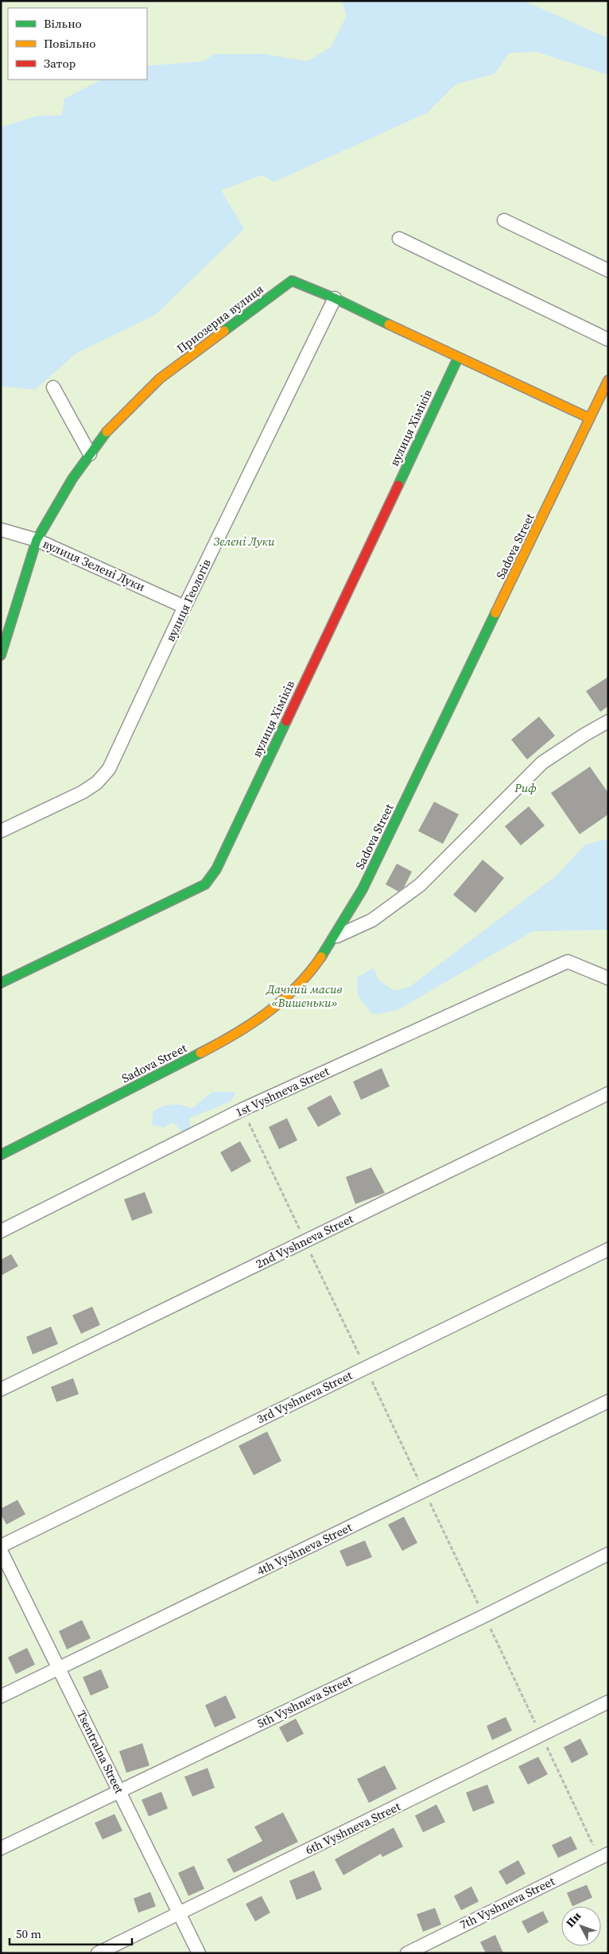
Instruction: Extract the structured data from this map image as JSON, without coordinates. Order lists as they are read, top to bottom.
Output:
{
  "streets": {
    "street": [
      "Приозерна вулиця",
      "вулиця Хіміків",
      "Sadova Street",
      "вулиця Зелені Луки",
      "вулиця Геологів",
      "1st Vyshneva Street",
      "2nd Vyshneva Street",
      "3rd Vyshneva Street",
      "4th Vyshneva Street",
      "5th Vyshneva Street",
      "Tsentralna Street",
      "6th Vyshneva Street",
      "7th Vyshneva Street"
    ]
  },
  "crossings": [
    ["Приозерна вулиця", "вулиця Хіміків"],
    ["Приозерна вулиця", "Sadova Street"],
    ["Приозерна вулиця", "вулиця Зелені Луки"],
    ["Приозерна вулиця", "вулиця Геологів"],
    ["вулиця Зелені Луки", "вулиця Геологів"],
    ["4th Vyshneva Street", "Tsentralna Street"],
    ["5th Vyshneva Street", "Tsentralna Street"],
    ["Tsentralna Street", "6th Vyshneva Street"]
  ],
  "parks": ["Зелені Луки", "Риф", "Дачний масив «Вишеньки»"],
  "legend": ["Вільно", "Повільно", "Затор"],
  "scale_bar": "50 m",
  "north": "top left"
}
